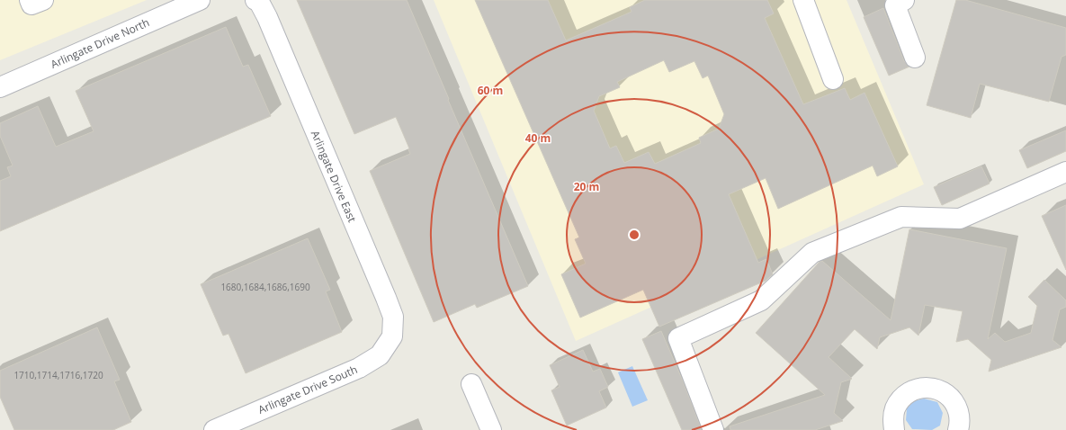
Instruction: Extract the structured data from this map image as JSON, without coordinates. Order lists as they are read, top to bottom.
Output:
{
  "streets": {
    "street": ["Arlingate Drive North", "Arlingate Drive East", "Arlingate Drive South"]
  },
  "crossings": [
    ["Arlingate Drive East", "Arlingate Drive South"]
  ],
  "house_numbers": ["1680,1684,1686,1690", "1710,1714,1716,1720"],
  "rings": ["60 m", "40 m", "20 m"]
}
